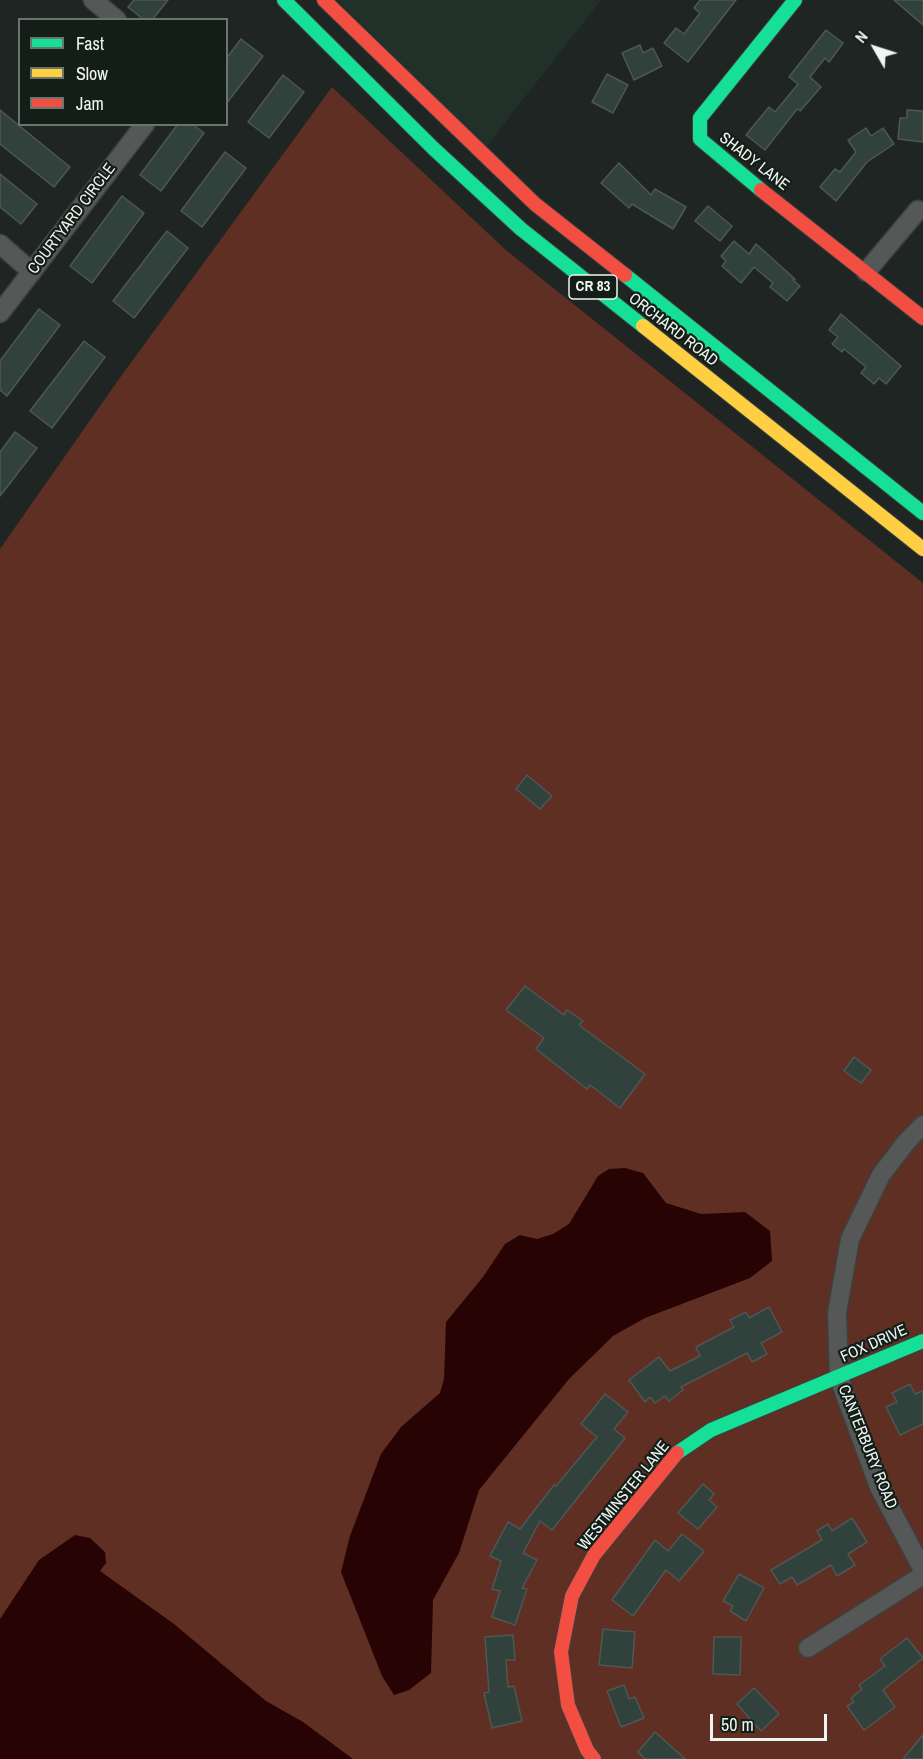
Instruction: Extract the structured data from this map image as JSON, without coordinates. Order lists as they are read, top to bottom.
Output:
{
  "streets": {
    "main road": [
      "SHADY LANE",
      "CR 83",
      "ORCHARD ROAD",
      "FOX DRIVE",
      "WESTMINSTER LANE"
    ],
    "street": ["COURTYARD CIRCLE", "CANTERBURY ROAD"]
  },
  "crossings": [
    ["FOX DRIVE", "CANTERBURY ROAD"],
    ["FOX DRIVE", "WESTMINSTER LANE"],
    ["CANTERBURY ROAD", "WESTMINSTER LANE"]
  ],
  "legend": ["Fast", "Slow", "Jam"],
  "scale_bar": "50 m",
  "north": "top left"
}
